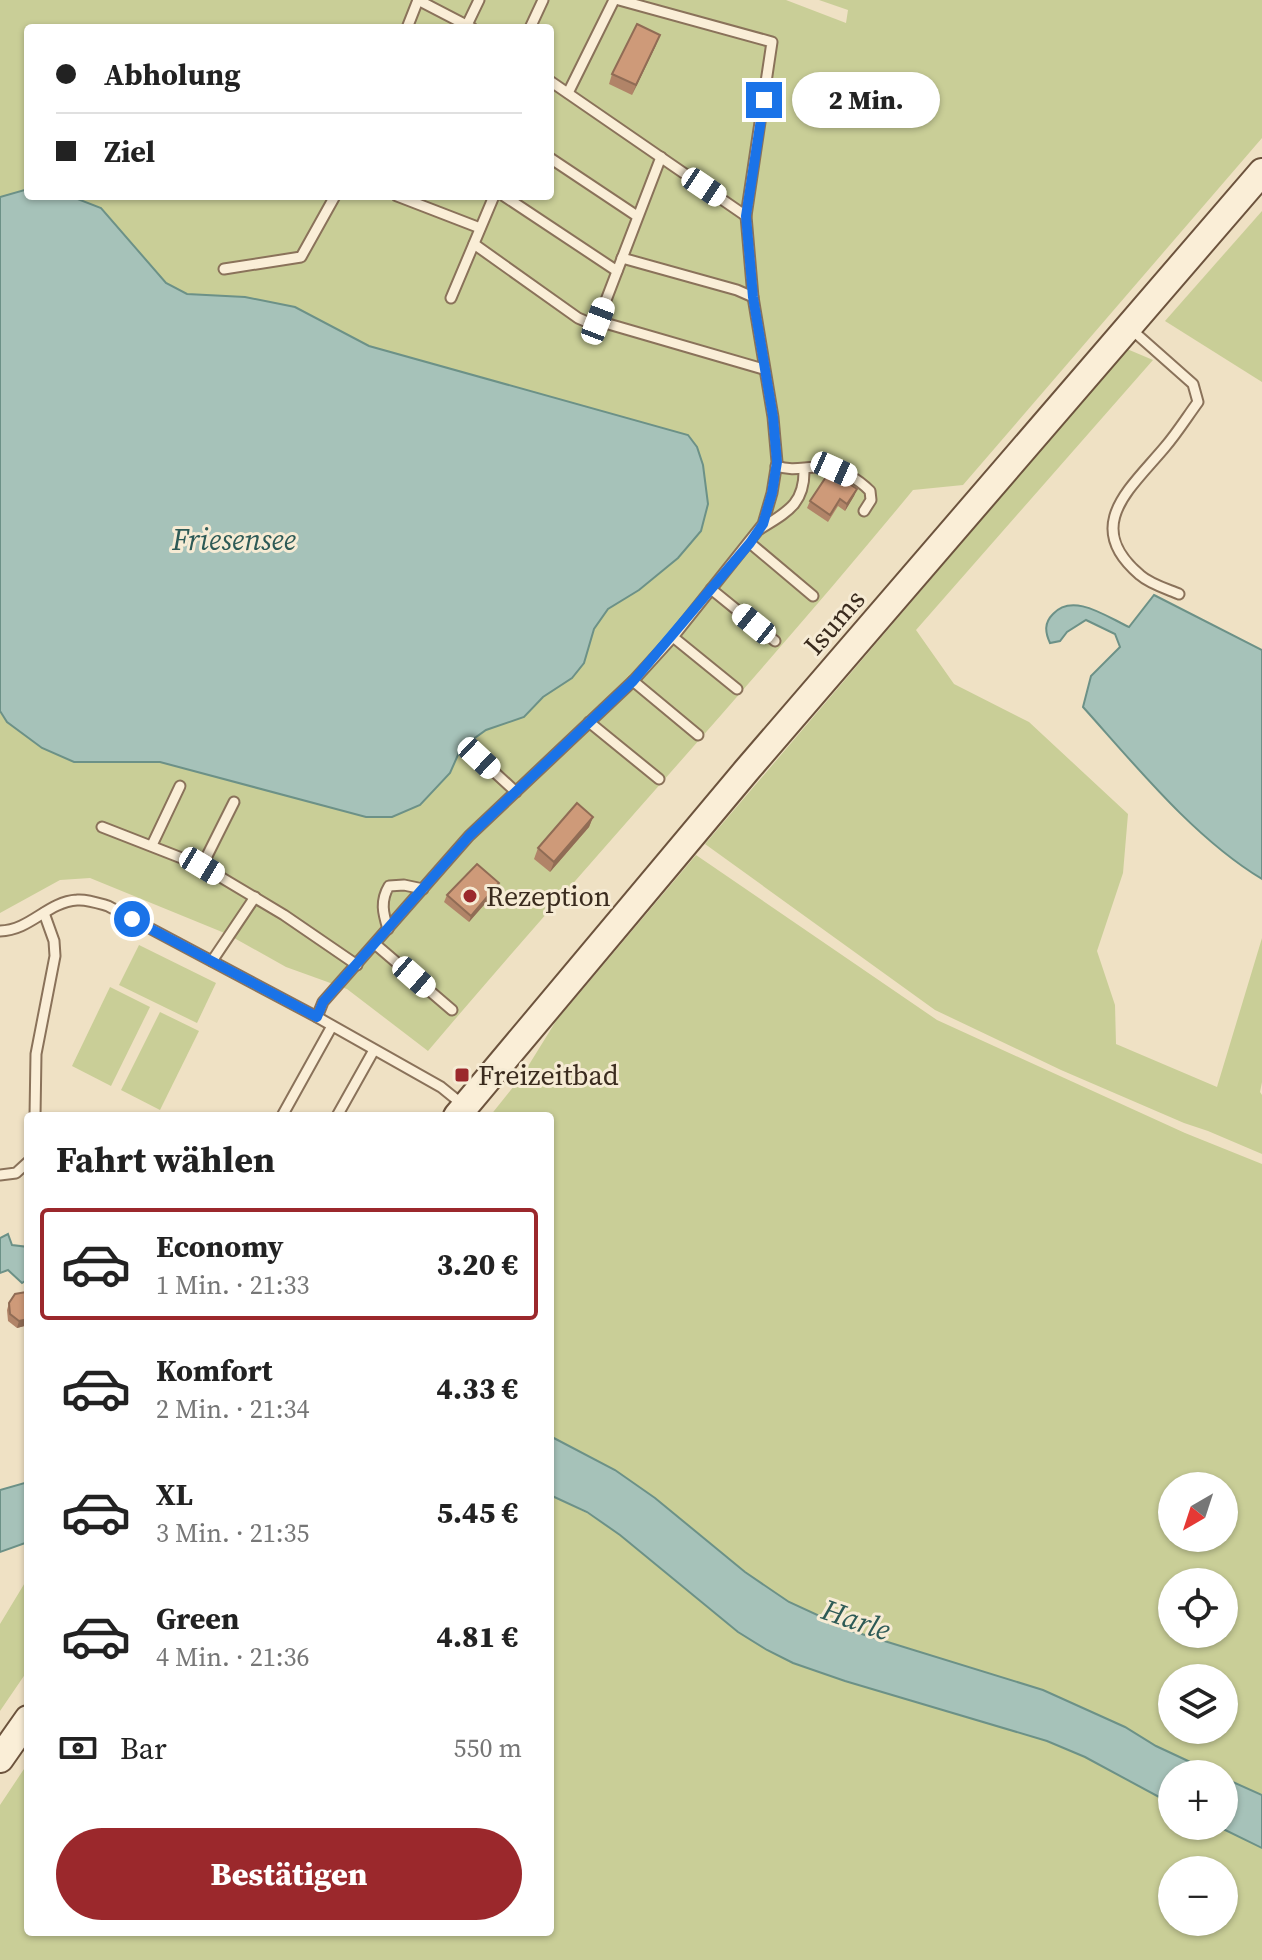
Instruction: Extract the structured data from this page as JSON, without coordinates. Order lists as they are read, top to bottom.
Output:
{
  "streets": {
    "main road": ["Isums"]
  },
  "water": ["Friesensee", "Harle"],
  "places": {
    "other": ["Rezeption"],
    "transit": ["Freizeitbad"]
  },
  "north": "bottom left",
  "page": {
    "banner": ["Abholung", "Ziel"],
    "bubble": "2 Min.",
    "heading": "Fahrt wählen",
    "list": [
      {
        "name": "Economy",
        "note": "1 Min. · 21:33",
        "value": "3.20 €"
      },
      {
        "name": "Komfort",
        "note": "2 Min. · 21:34",
        "value": "4.33 €"
      },
      {
        "name": "XL",
        "note": "3 Min. · 21:35",
        "value": "5.45 €"
      },
      {
        "name": "Green",
        "note": "4 Min. · 21:36",
        "value": "4.81 €"
      }
    ],
    "map_buttons": ["+", "−"],
    "pay": ["Bar", "550 m"],
    "buttons": "Bestätigen"
  }
}
